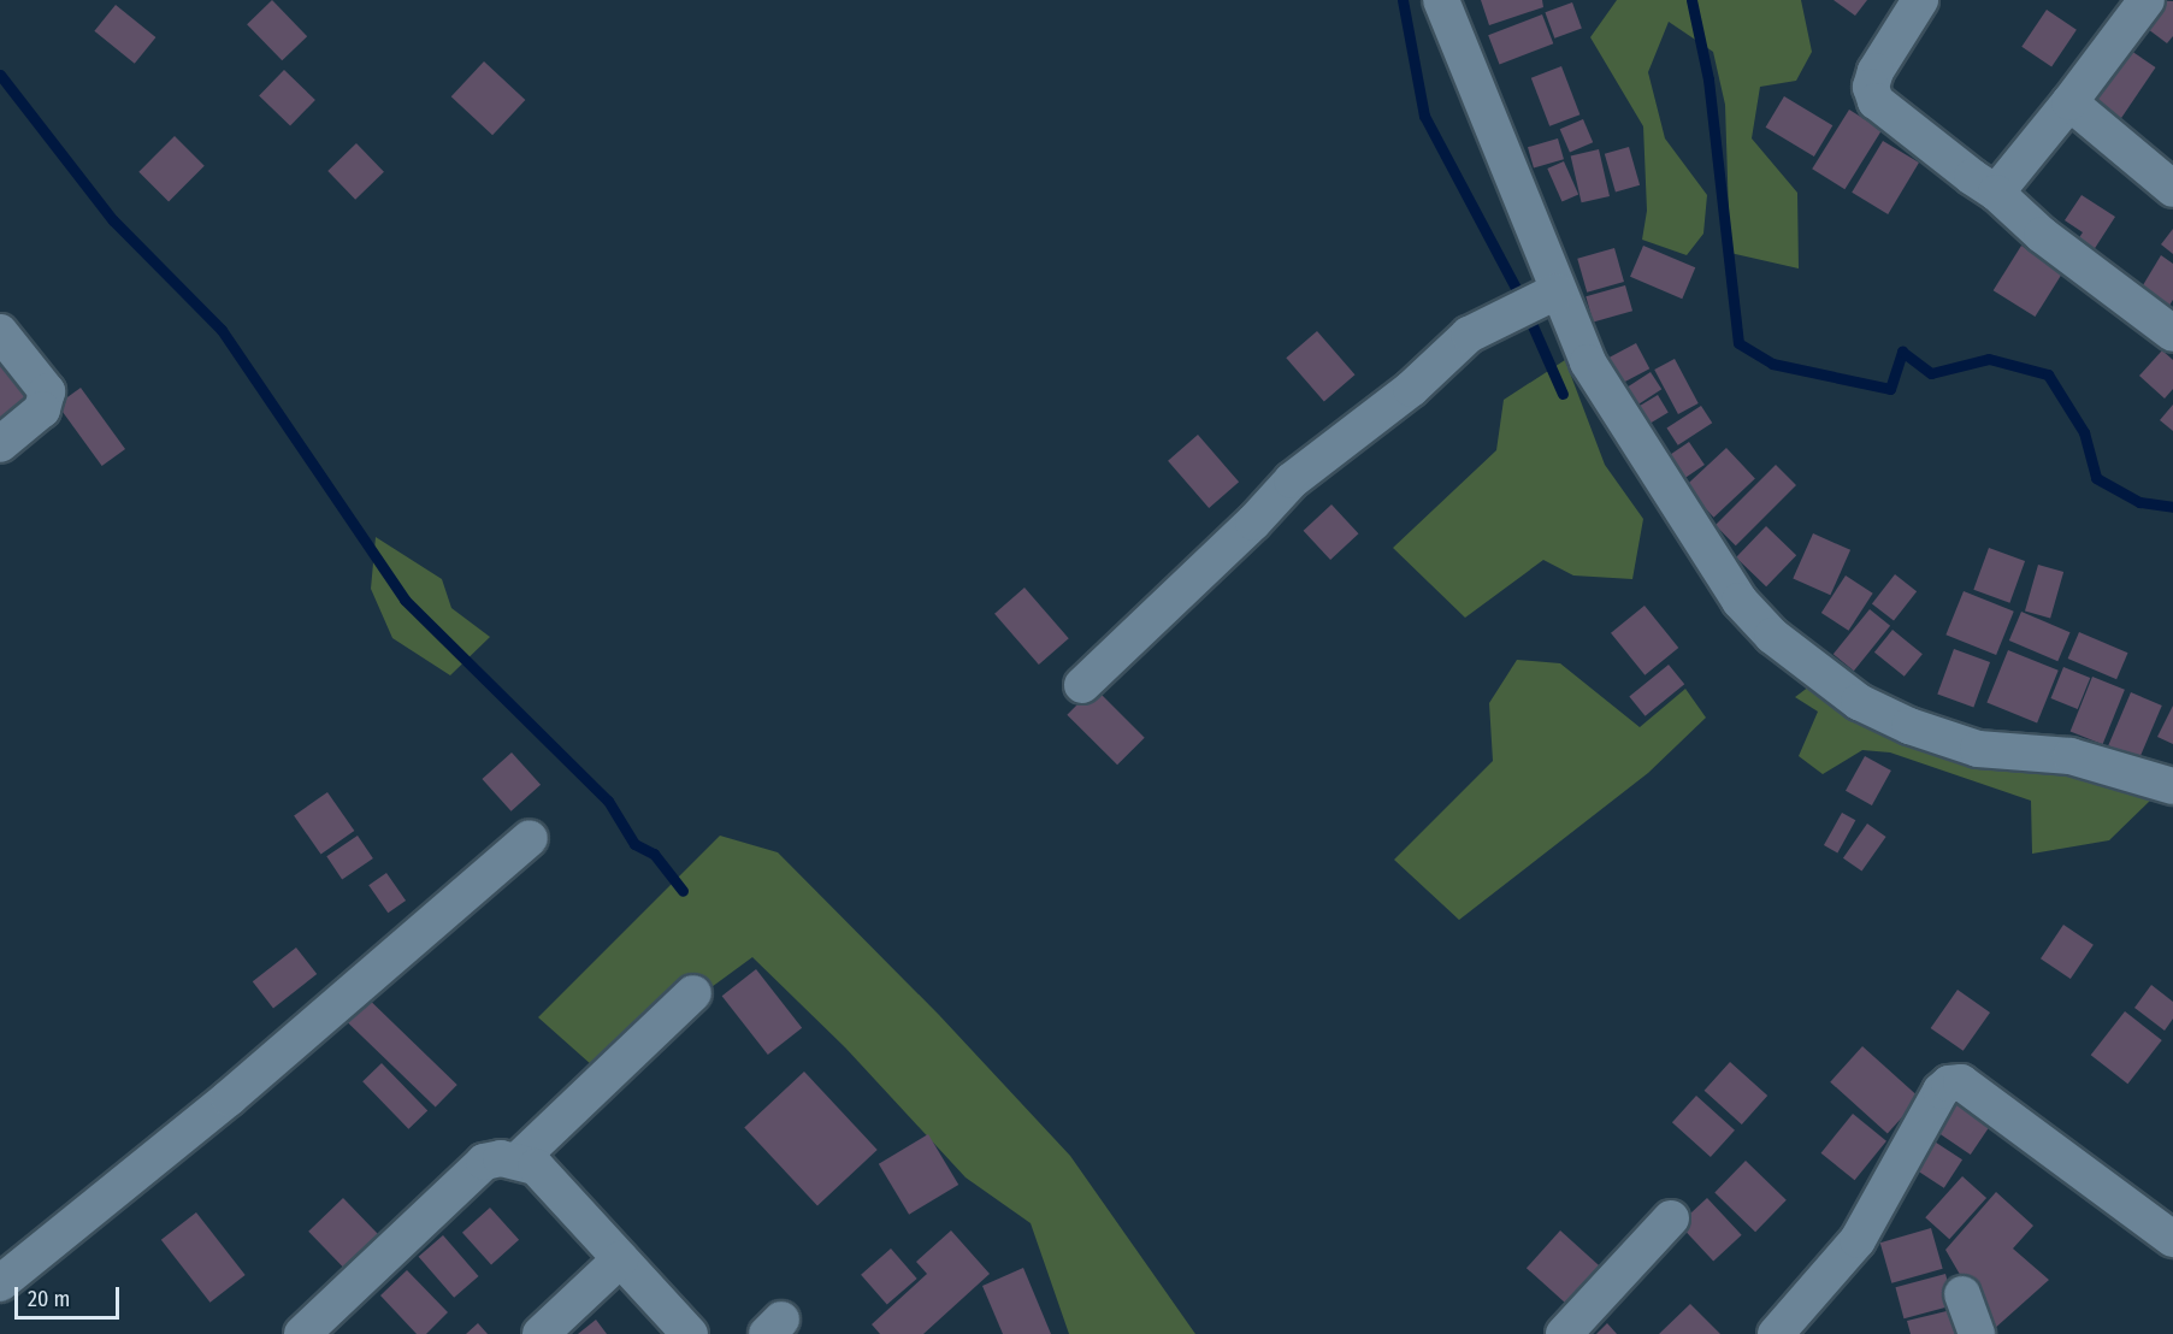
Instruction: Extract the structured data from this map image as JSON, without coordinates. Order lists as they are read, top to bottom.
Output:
{
  "scale_bar": "20 m"
}
